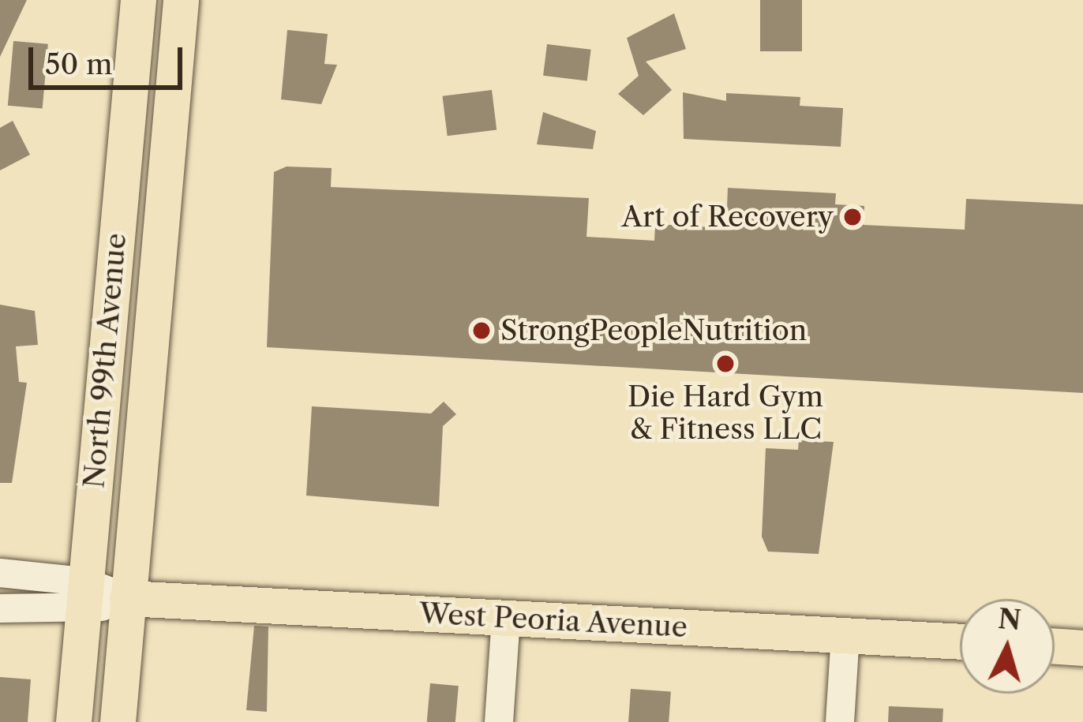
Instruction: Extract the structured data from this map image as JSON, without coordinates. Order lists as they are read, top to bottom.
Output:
{
  "streets": {
    "main road": ["North 99th Avenue", "West Peoria Avenue"]
  },
  "crossings": [
    ["North 99th Avenue", "West Peoria Avenue"]
  ],
  "places": ["Art of Recovery", "StrongPeopleNutrition", "Die Hard Gym & Fitness LLC"],
  "scale_bar": "50 m",
  "north": "top"
}
